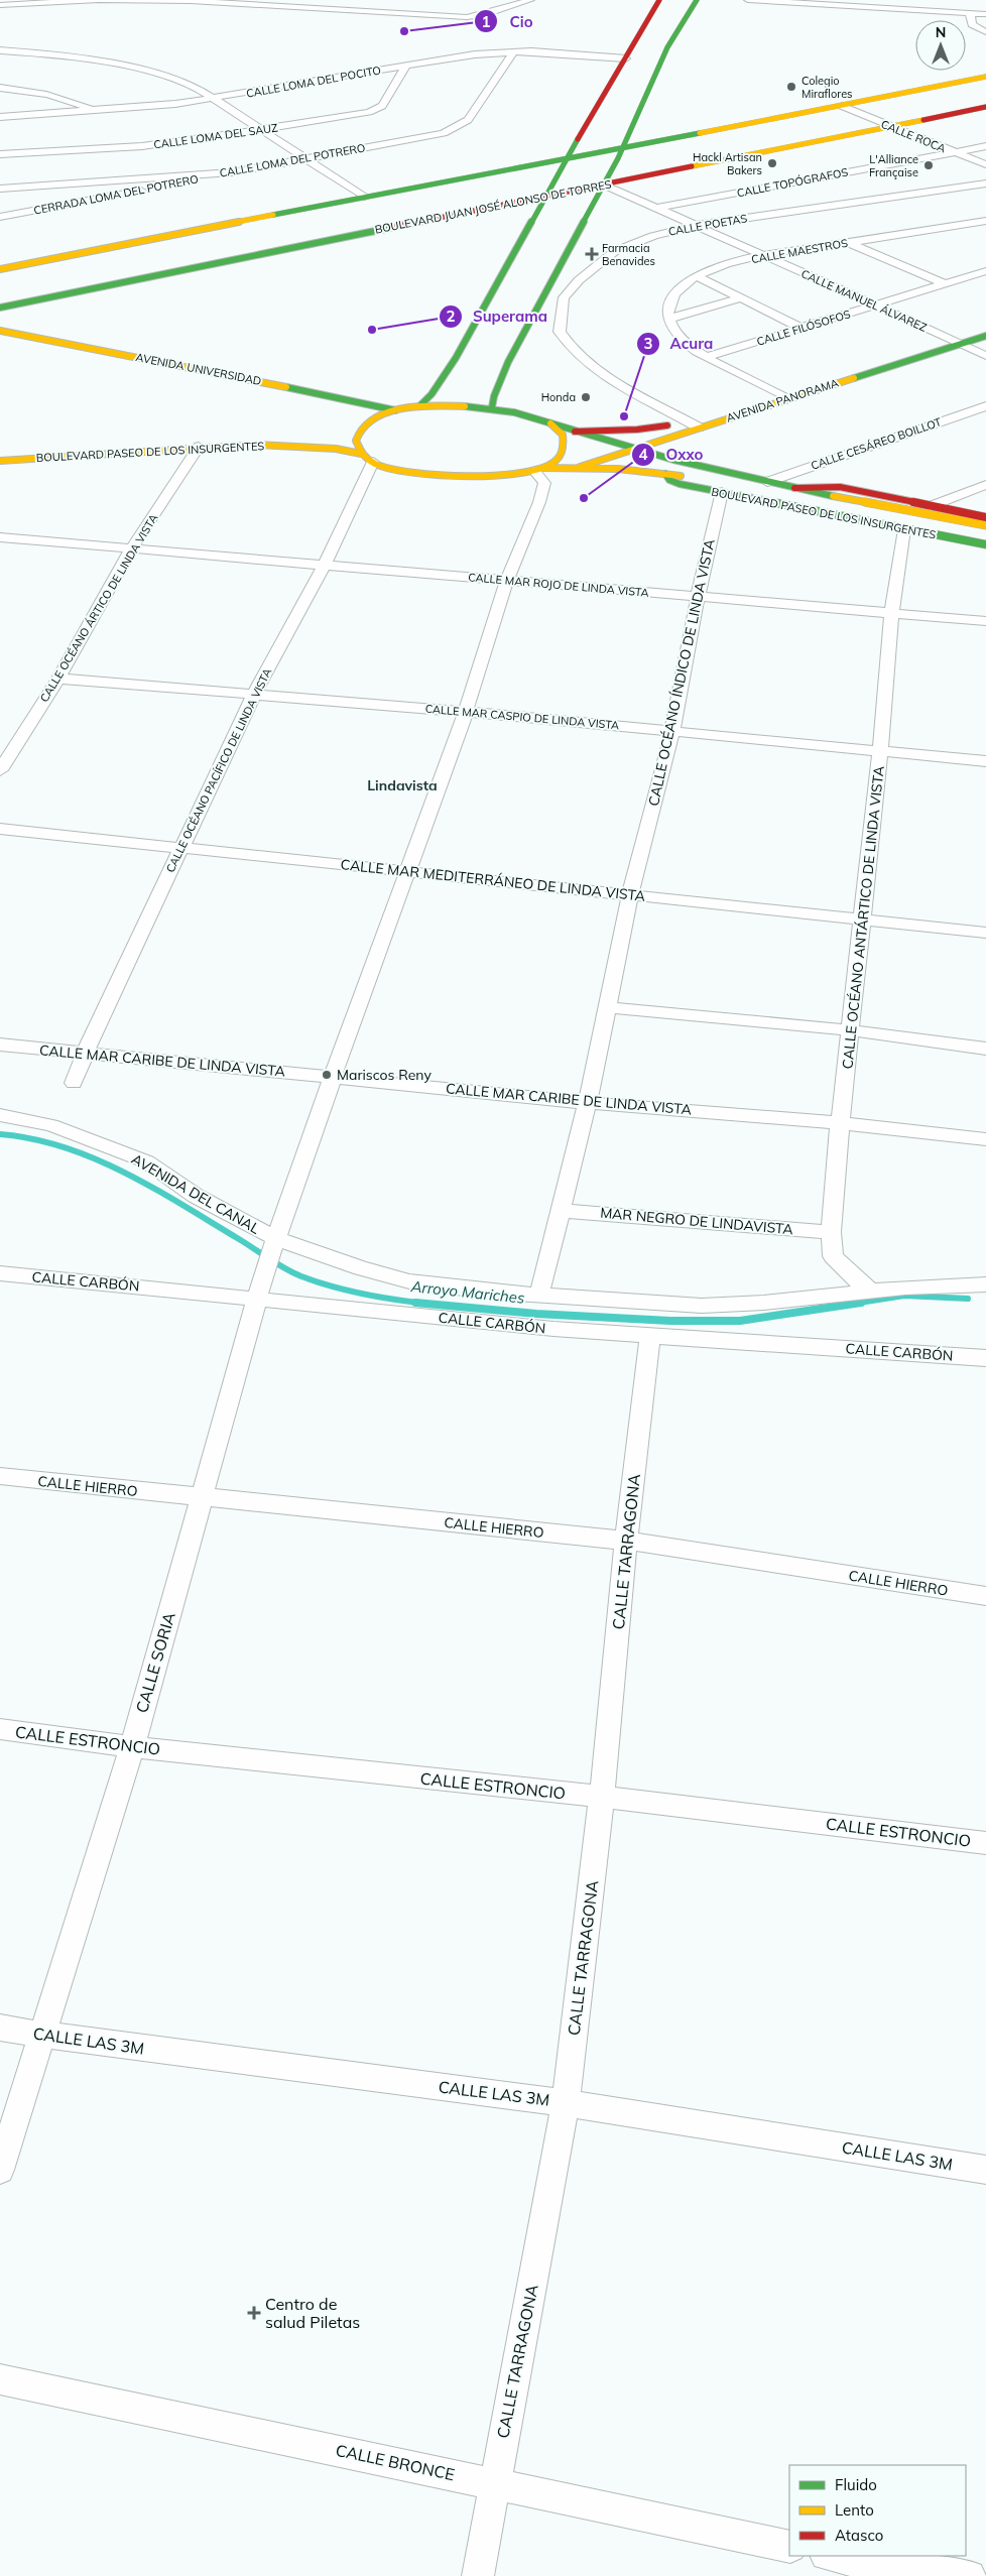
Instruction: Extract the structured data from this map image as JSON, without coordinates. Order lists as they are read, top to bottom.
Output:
{
  "streets": {
    "street": [
      "CALLE LOMA DEL POCITO",
      "CALLE LOMA DEL SAUZ",
      "CALLE ROCA",
      "CALLE LOMA DEL POTRERO",
      "CALLE TOPÓGRAFOS",
      "CERRADA LOMA DEL POTRERO",
      "BOULEVARD JUAN JOSÉ ALONSO DE TORRES",
      "CALLE POETAS",
      "CALLE MAESTROS",
      "CALLE MANUEL ÁLVAREZ",
      "CALLE FILÓSOFOS",
      "AVENIDA UNIVERSIDAD",
      "AVENIDA PANORAMA",
      "CALLE CESÁREO BOILLOT",
      "BOULEVARD PASEO DE LOS INSURGENTES",
      "CALLE MAR ROJO DE LINDA VISTA",
      "CALLE OCÉANO ÁRTICO DE LINDA VISTA",
      "CALLE OCÉANO ÍNDICO DE LINDA VISTA",
      "CALLE MAR CASPIO DE LINDA VISTA",
      "CALLE OCÉANO PACÍFICO DE LINDA VISTA",
      "CALLE MAR MEDITERRÁNEO DE LINDA VISTA",
      "CALLE OCÉANO ANTÁRTICO DE LINDA VISTA",
      "CALLE MAR CARIBE DE LINDA VISTA",
      "AVENIDA DEL CANAL",
      "MAR NEGRO DE LINDAVISTA",
      "CALLE CARBÓN",
      "CALLE HIERRO",
      "CALLE TARRAGONA",
      "CALLE SORIA",
      "CALLE ESTRONCIO",
      "CALLE LAS 3M",
      "CALLE BRONCE"
    ]
  },
  "crossings": [
    ["CALLE LOMA DEL POCITO", "CALLE LOMA DEL SAUZ"],
    ["CALLE LOMA DEL POCITO", "CALLE LOMA DEL POTRERO"],
    ["CALLE ROCA", "CALLE TOPÓGRAFOS"],
    ["CALLE ROCA", "BOULEVARD JUAN JOSÉ ALONSO DE TORRES"],
    ["CALLE LOMA DEL POTRERO", "CERRADA LOMA DEL POTRERO"],
    ["CALLE TOPÓGRAFOS", "CALLE MANUEL ÁLVAREZ"],
    ["BOULEVARD JUAN JOSÉ ALONSO DE TORRES", "CALLE MANUEL ÁLVAREZ"],
    ["CALLE POETAS", "CALLE MANUEL ÁLVAREZ"],
    ["CALLE POETAS", "AVENIDA PANORAMA"],
    ["CALLE MAESTROS", "CALLE MANUEL ÁLVAREZ"],
    ["CALLE MANUEL ÁLVAREZ", "CALLE FILÓSOFOS"],
    ["CALLE MANUEL ÁLVAREZ", "AVENIDA PANORAMA"],
    ["AVENIDA UNIVERSIDAD", "BOULEVARD PASEO DE LOS INSURGENTES"],
    ["AVENIDA PANORAMA", "BOULEVARD PASEO DE LOS INSURGENTES"],
    ["CALLE CESÁREO BOILLOT", "BOULEVARD PASEO DE LOS INSURGENTES"],
    ["BOULEVARD PASEO DE LOS INSURGENTES", "CALLE OCÉANO ÁRTICO DE LINDA VISTA"],
    ["BOULEVARD PASEO DE LOS INSURGENTES", "CALLE OCÉANO ÍNDICO DE LINDA VISTA"],
    ["BOULEVARD PASEO DE LOS INSURGENTES", "CALLE OCÉANO PACÍFICO DE LINDA VISTA"],
    ["BOULEVARD PASEO DE LOS INSURGENTES", "CALLE OCÉANO ANTÁRTICO DE LINDA VISTA"],
    ["BOULEVARD PASEO DE LOS INSURGENTES", "CALLE SORIA"],
    ["CALLE MAR ROJO DE LINDA VISTA", "CALLE OCÉANO ÁRTICO DE LINDA VISTA"],
    ["CALLE MAR ROJO DE LINDA VISTA", "CALLE OCÉANO ÍNDICO DE LINDA VISTA"],
    ["CALLE MAR ROJO DE LINDA VISTA", "CALLE OCÉANO PACÍFICO DE LINDA VISTA"],
    ["CALLE MAR ROJO DE LINDA VISTA", "CALLE OCÉANO ANTÁRTICO DE LINDA VISTA"],
    ["CALLE MAR ROJO DE LINDA VISTA", "CALLE SORIA"],
    ["CALLE OCÉANO ÁRTICO DE LINDA VISTA", "CALLE MAR CASPIO DE LINDA VISTA"],
    ["CALLE OCÉANO ÍNDICO DE LINDA VISTA", "CALLE MAR CASPIO DE LINDA VISTA"],
    ["CALLE OCÉANO ÍNDICO DE LINDA VISTA", "CALLE MAR MEDITERRÁNEO DE LINDA VISTA"],
    ["CALLE OCÉANO ÍNDICO DE LINDA VISTA", "CALLE MAR CARIBE DE LINDA VISTA"],
    ["CALLE OCÉANO ÍNDICO DE LINDA VISTA", "AVENIDA DEL CANAL"],
    ["CALLE OCÉANO ÍNDICO DE LINDA VISTA", "MAR NEGRO DE LINDAVISTA"],
    ["CALLE MAR CASPIO DE LINDA VISTA", "CALLE OCÉANO PACÍFICO DE LINDA VISTA"],
    ["CALLE MAR CASPIO DE LINDA VISTA", "CALLE OCÉANO ANTÁRTICO DE LINDA VISTA"],
    ["CALLE MAR CASPIO DE LINDA VISTA", "CALLE SORIA"],
    ["CALLE OCÉANO PACÍFICO DE LINDA VISTA", "CALLE MAR MEDITERRÁNEO DE LINDA VISTA"],
    ["CALLE OCÉANO PACÍFICO DE LINDA VISTA", "CALLE MAR CARIBE DE LINDA VISTA"],
    ["CALLE MAR MEDITERRÁNEO DE LINDA VISTA", "CALLE OCÉANO ANTÁRTICO DE LINDA VISTA"],
    ["CALLE MAR MEDITERRÁNEO DE LINDA VISTA", "CALLE SORIA"],
    ["CALLE OCÉANO ANTÁRTICO DE LINDA VISTA", "CALLE MAR CARIBE DE LINDA VISTA"],
    ["CALLE OCÉANO ANTÁRTICO DE LINDA VISTA", "AVENIDA DEL CANAL"],
    ["CALLE OCÉANO ANTÁRTICO DE LINDA VISTA", "MAR NEGRO DE LINDAVISTA"],
    ["CALLE MAR CARIBE DE LINDA VISTA", "CALLE SORIA"],
    ["AVENIDA DEL CANAL", "CALLE SORIA"],
    ["CALLE CARBÓN", "CALLE TARRAGONA"],
    ["CALLE CARBÓN", "CALLE SORIA"],
    ["CALLE HIERRO", "CALLE TARRAGONA"],
    ["CALLE HIERRO", "CALLE SORIA"],
    ["CALLE TARRAGONA", "CALLE ESTRONCIO"],
    ["CALLE TARRAGONA", "CALLE LAS 3M"],
    ["CALLE TARRAGONA", "CALLE BRONCE"],
    ["CALLE SORIA", "CALLE ESTRONCIO"],
    ["CALLE SORIA", "CALLE LAS 3M"]
  ],
  "districts": ["Lindavista"],
  "water": ["Arroyo Mariches"],
  "places": {
    "other": [
      "Cio",
      "Colegio Miraflores",
      "Hackl Artisan Bakers",
      "L'Alliance Française",
      "Superama",
      "Honda",
      "Acura",
      "Oxxo",
      "Mariscos Reny"
    ],
    "health": ["Farmacia Benavides", "Centro de salud Piletas"]
  },
  "legend": ["Fluido", "Lento", "Atasco"],
  "north": "top"
}
